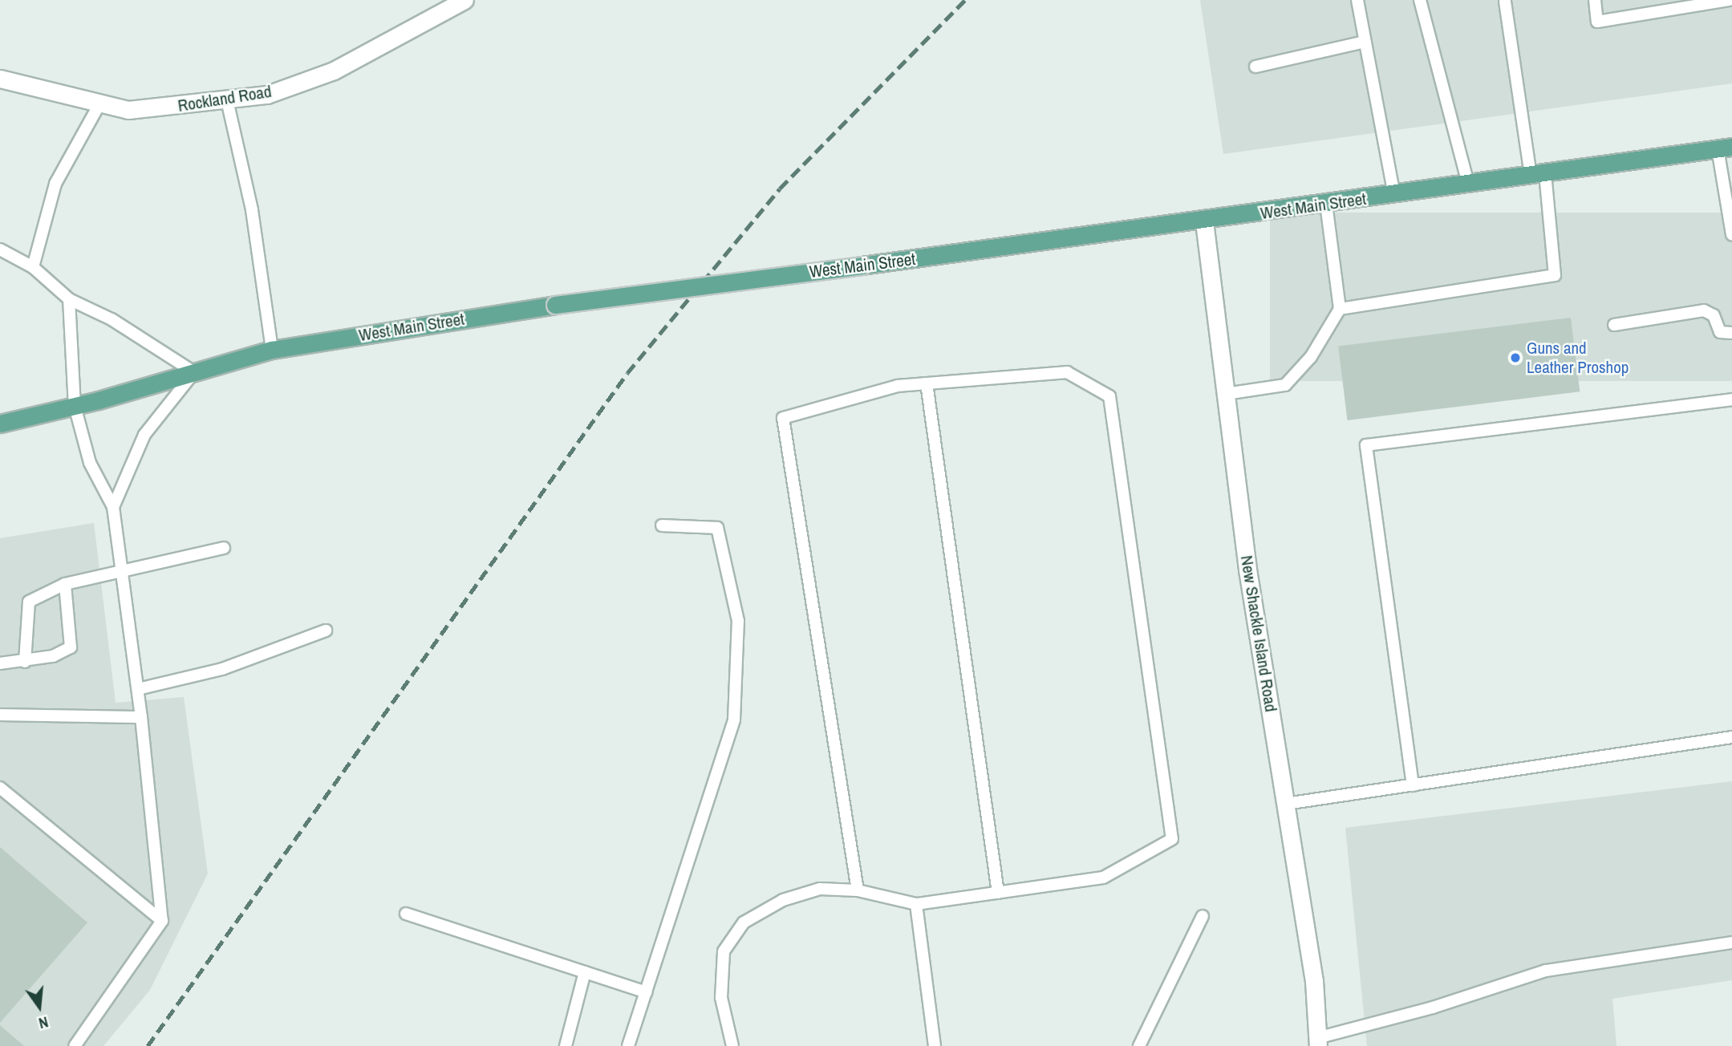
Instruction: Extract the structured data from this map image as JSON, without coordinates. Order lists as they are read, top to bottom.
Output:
{
  "streets": {
    "main road": ["Rockland Road", "West Main Street", "New Shackle Island Road"]
  },
  "crossings": [
    ["West Main Street", "New Shackle Island Road"]
  ],
  "places": ["Guns and Leather Proshop"],
  "north": "bottom"
}
